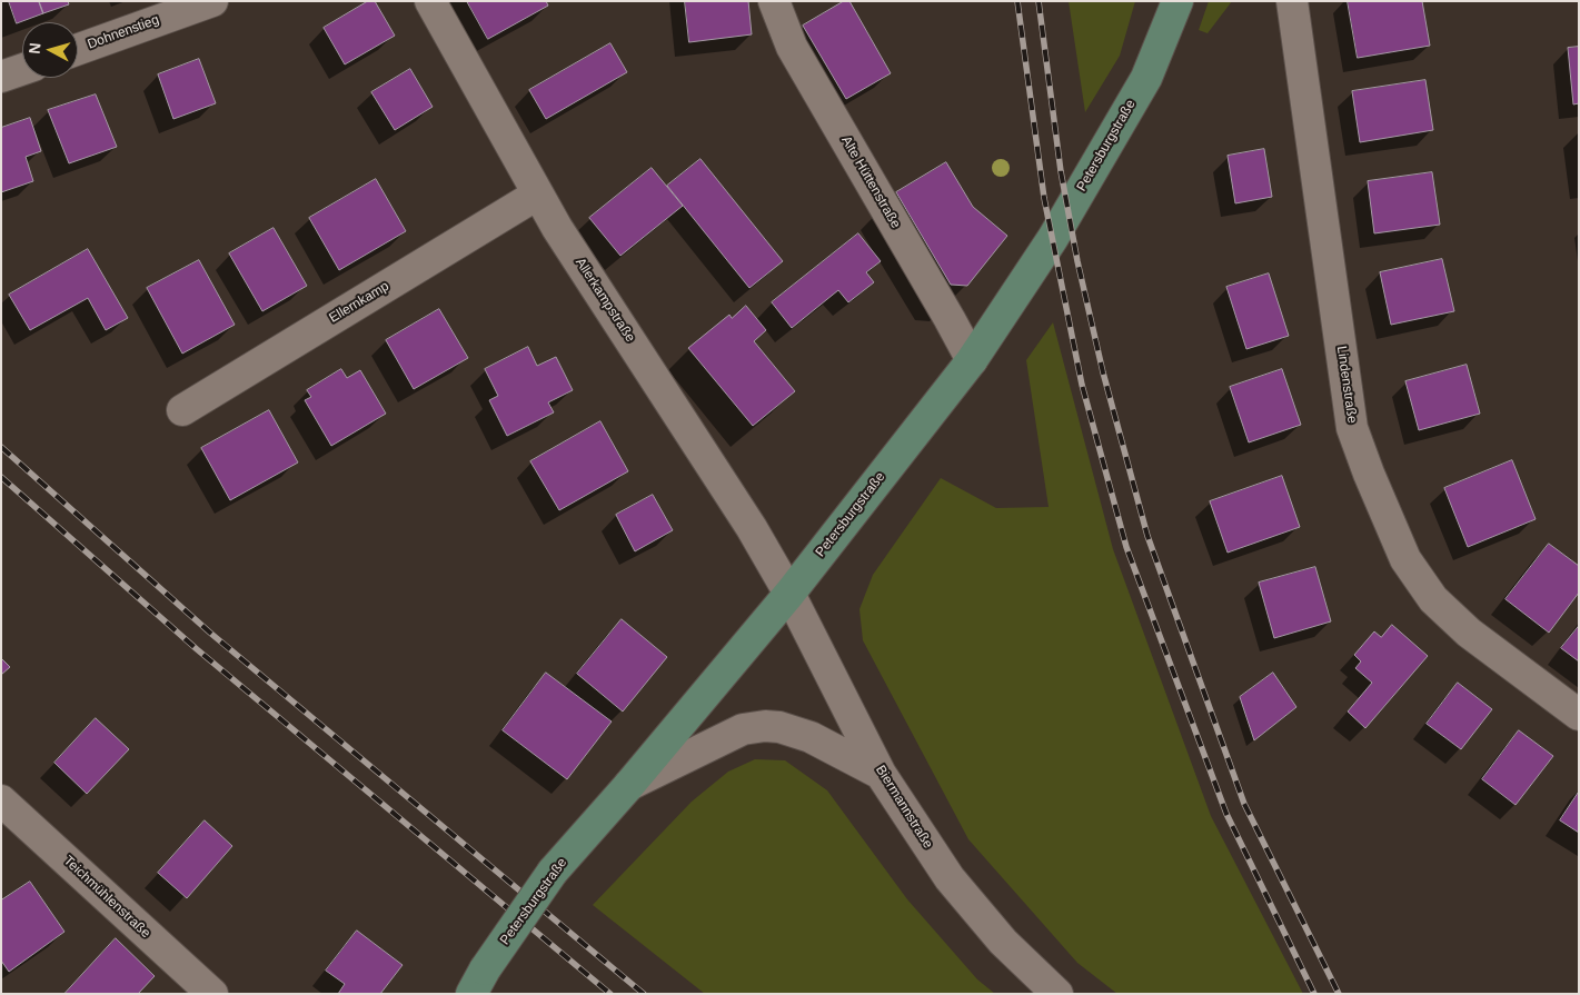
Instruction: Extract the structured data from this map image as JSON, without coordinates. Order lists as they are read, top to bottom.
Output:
{
  "streets": {
    "main road": ["Petersburgstraße"],
    "street": [
      "Dohnenstieg",
      "Alte Hüttenstraße",
      "Allerkampstraße",
      "Ellernkamp",
      "Lindenstraße",
      "Biermannstraße",
      "Teichmühlenstraße"
    ]
  },
  "crossings": [
    ["Petersburgstraße", "Alte Hüttenstraße"],
    ["Petersburgstraße", "Allerkampstraße"],
    ["Petersburgstraße", "Biermannstraße"],
    ["Allerkampstraße", "Ellernkamp"],
    ["Allerkampstraße", "Biermannstraße"]
  ],
  "north": "left"
}
